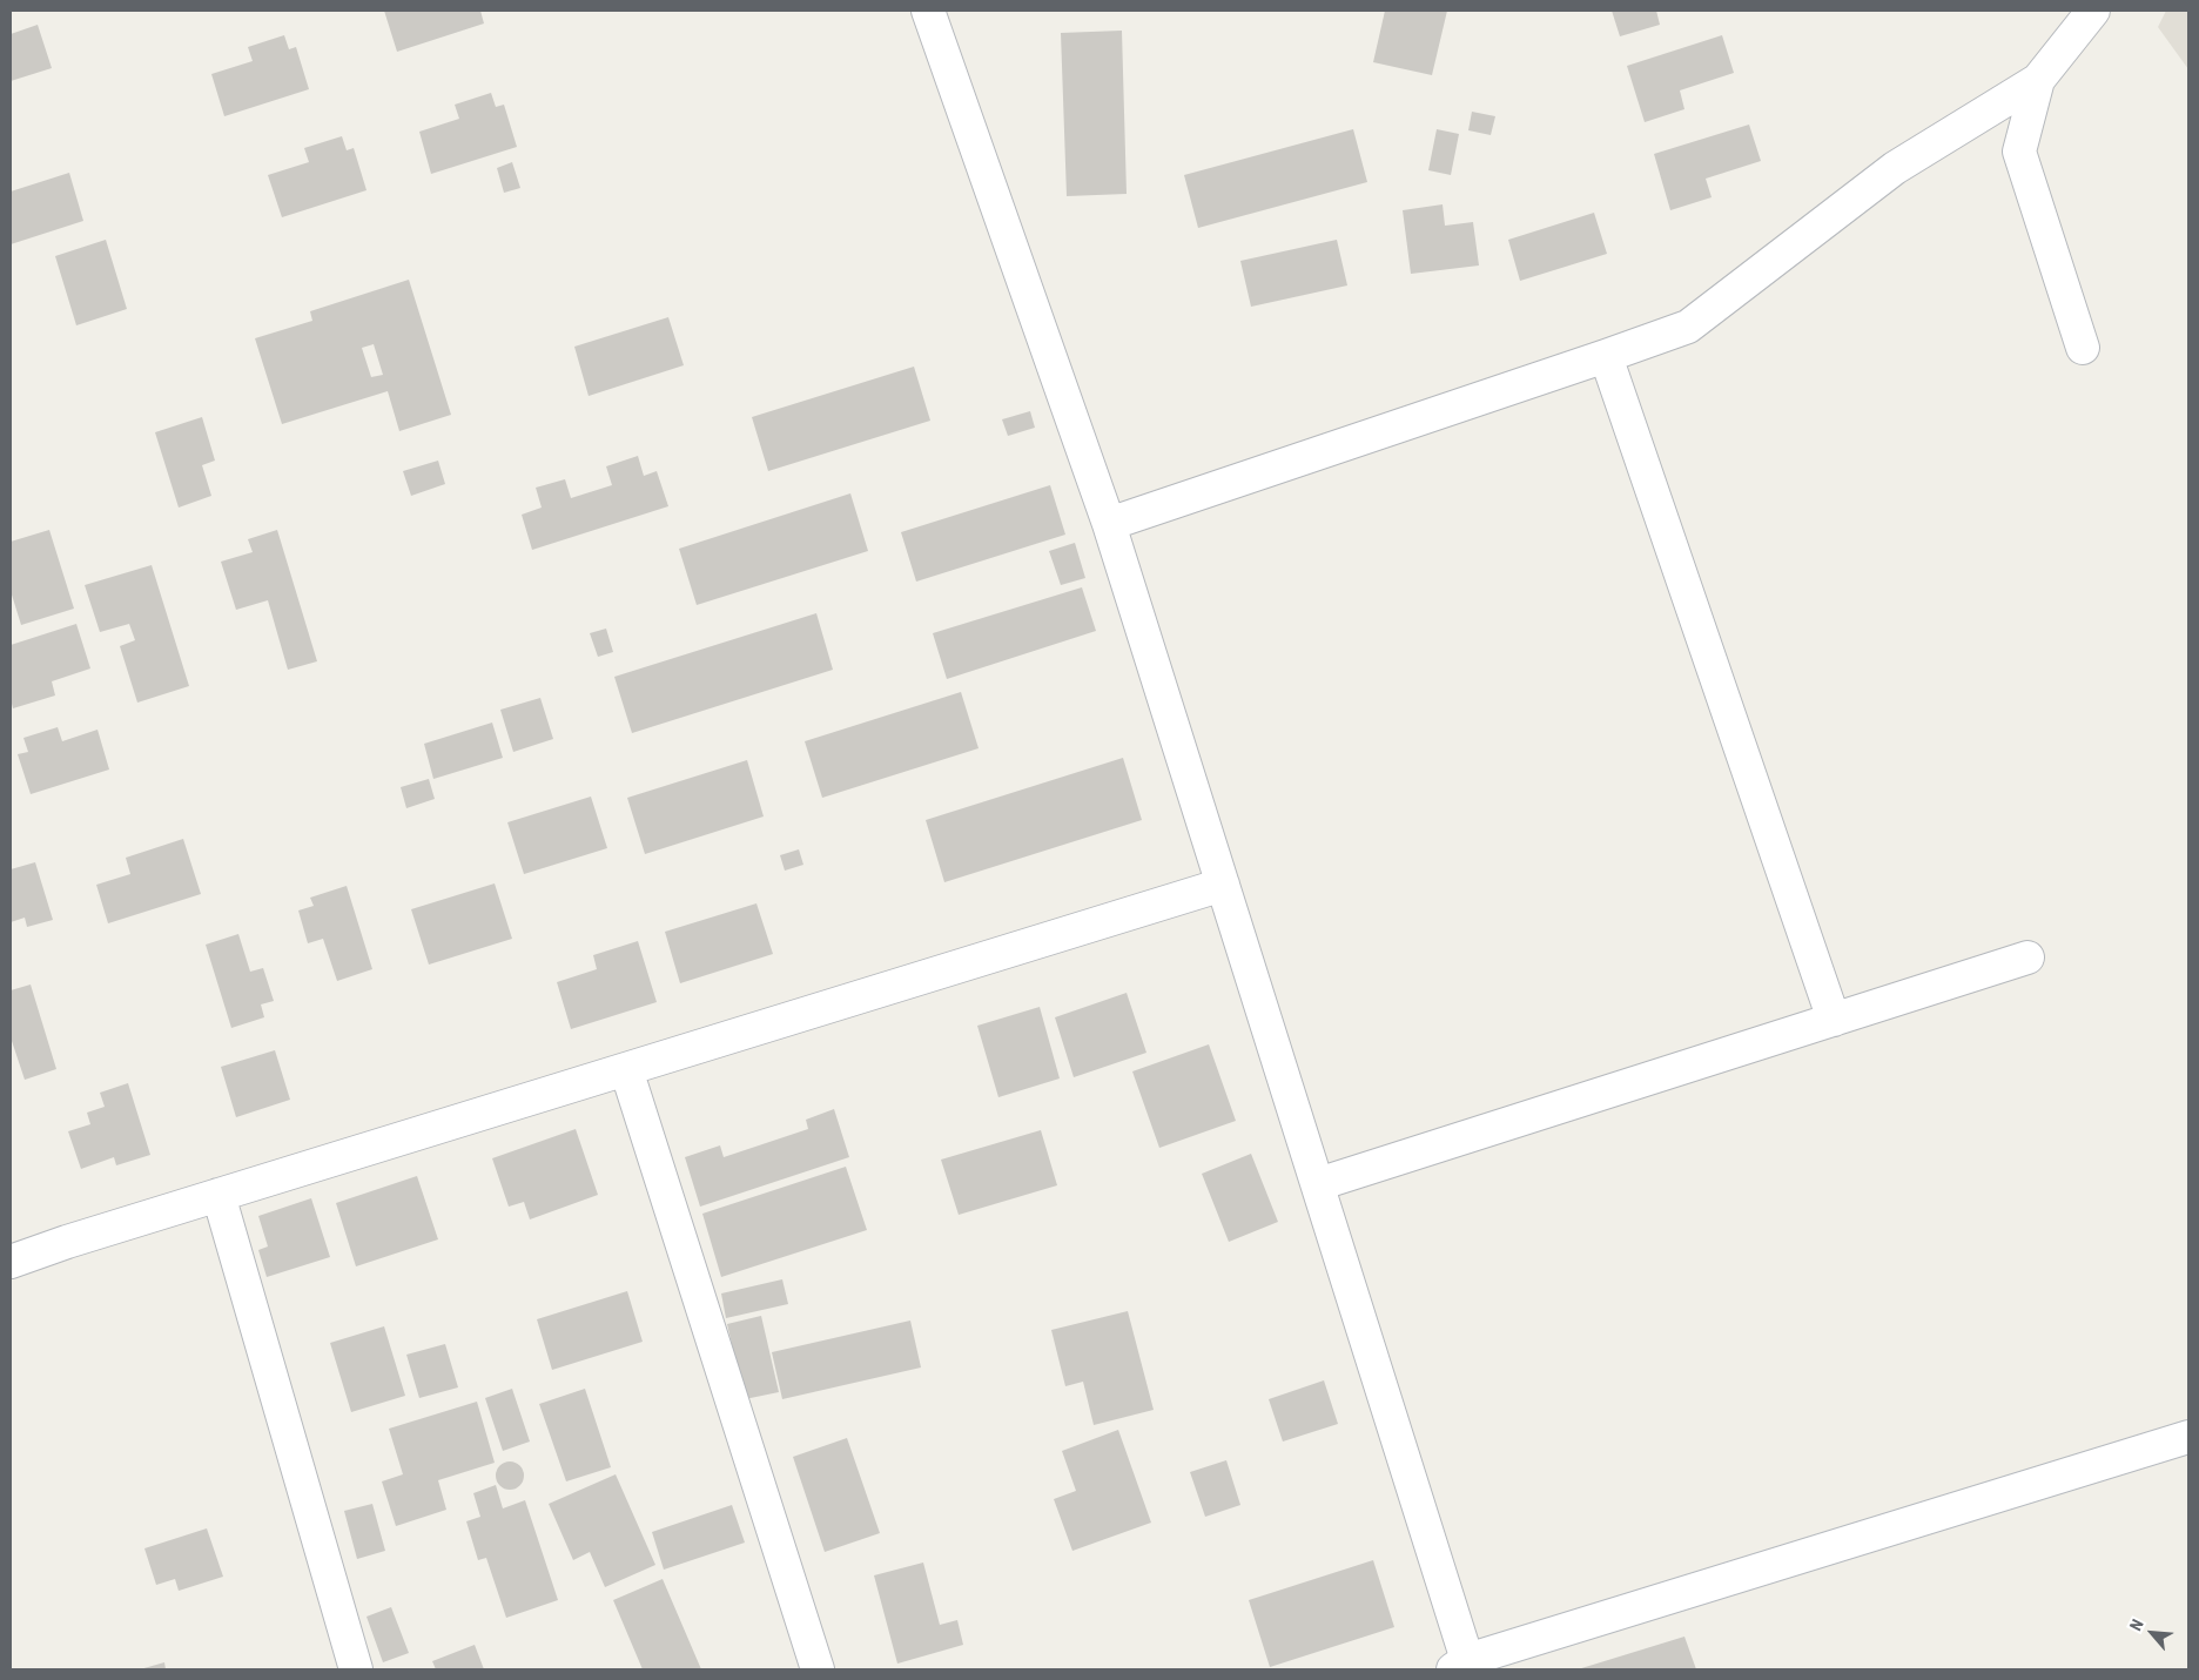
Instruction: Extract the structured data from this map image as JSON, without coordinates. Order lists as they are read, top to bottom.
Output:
{
  "north": "top left"
}
